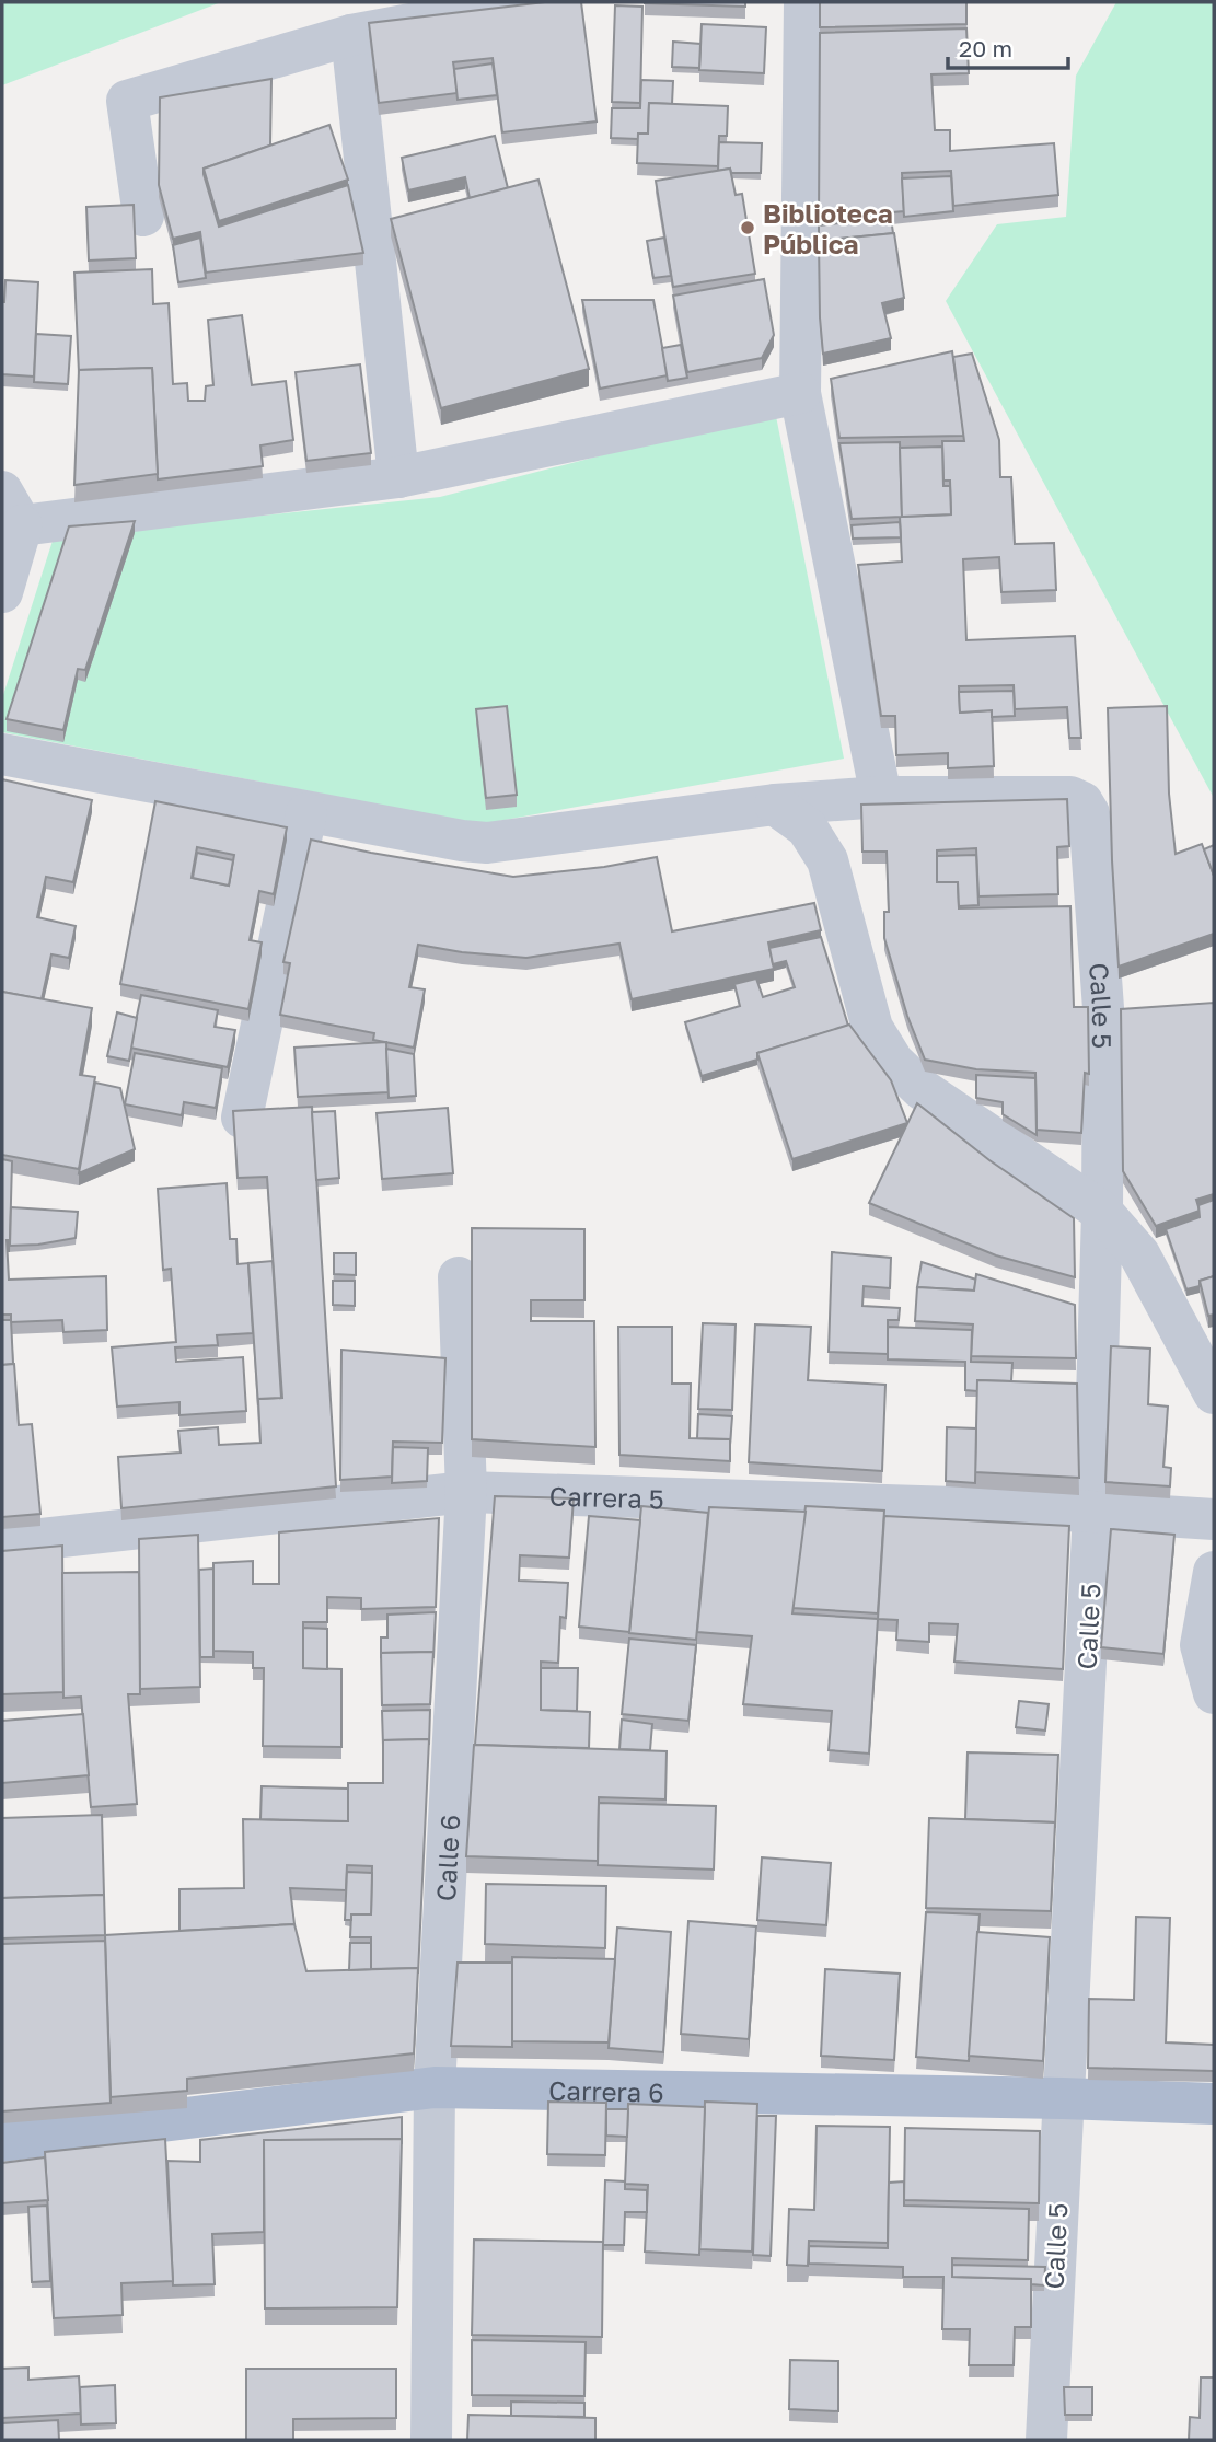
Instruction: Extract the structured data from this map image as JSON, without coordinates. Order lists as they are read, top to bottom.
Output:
{
  "streets": {
    "main road": ["Carrera 6"],
    "street": ["Calle 5", "Carrera 5", "Calle 6"]
  },
  "crossings": [
    ["Calle 5", "Carrera 5"],
    ["Calle 5", "Carrera 6"],
    ["Carrera 5", "Calle 6"],
    ["Calle 6", "Carrera 6"]
  ],
  "places": ["Biblioteca Pública"],
  "scale_bar": "20 m"
}
